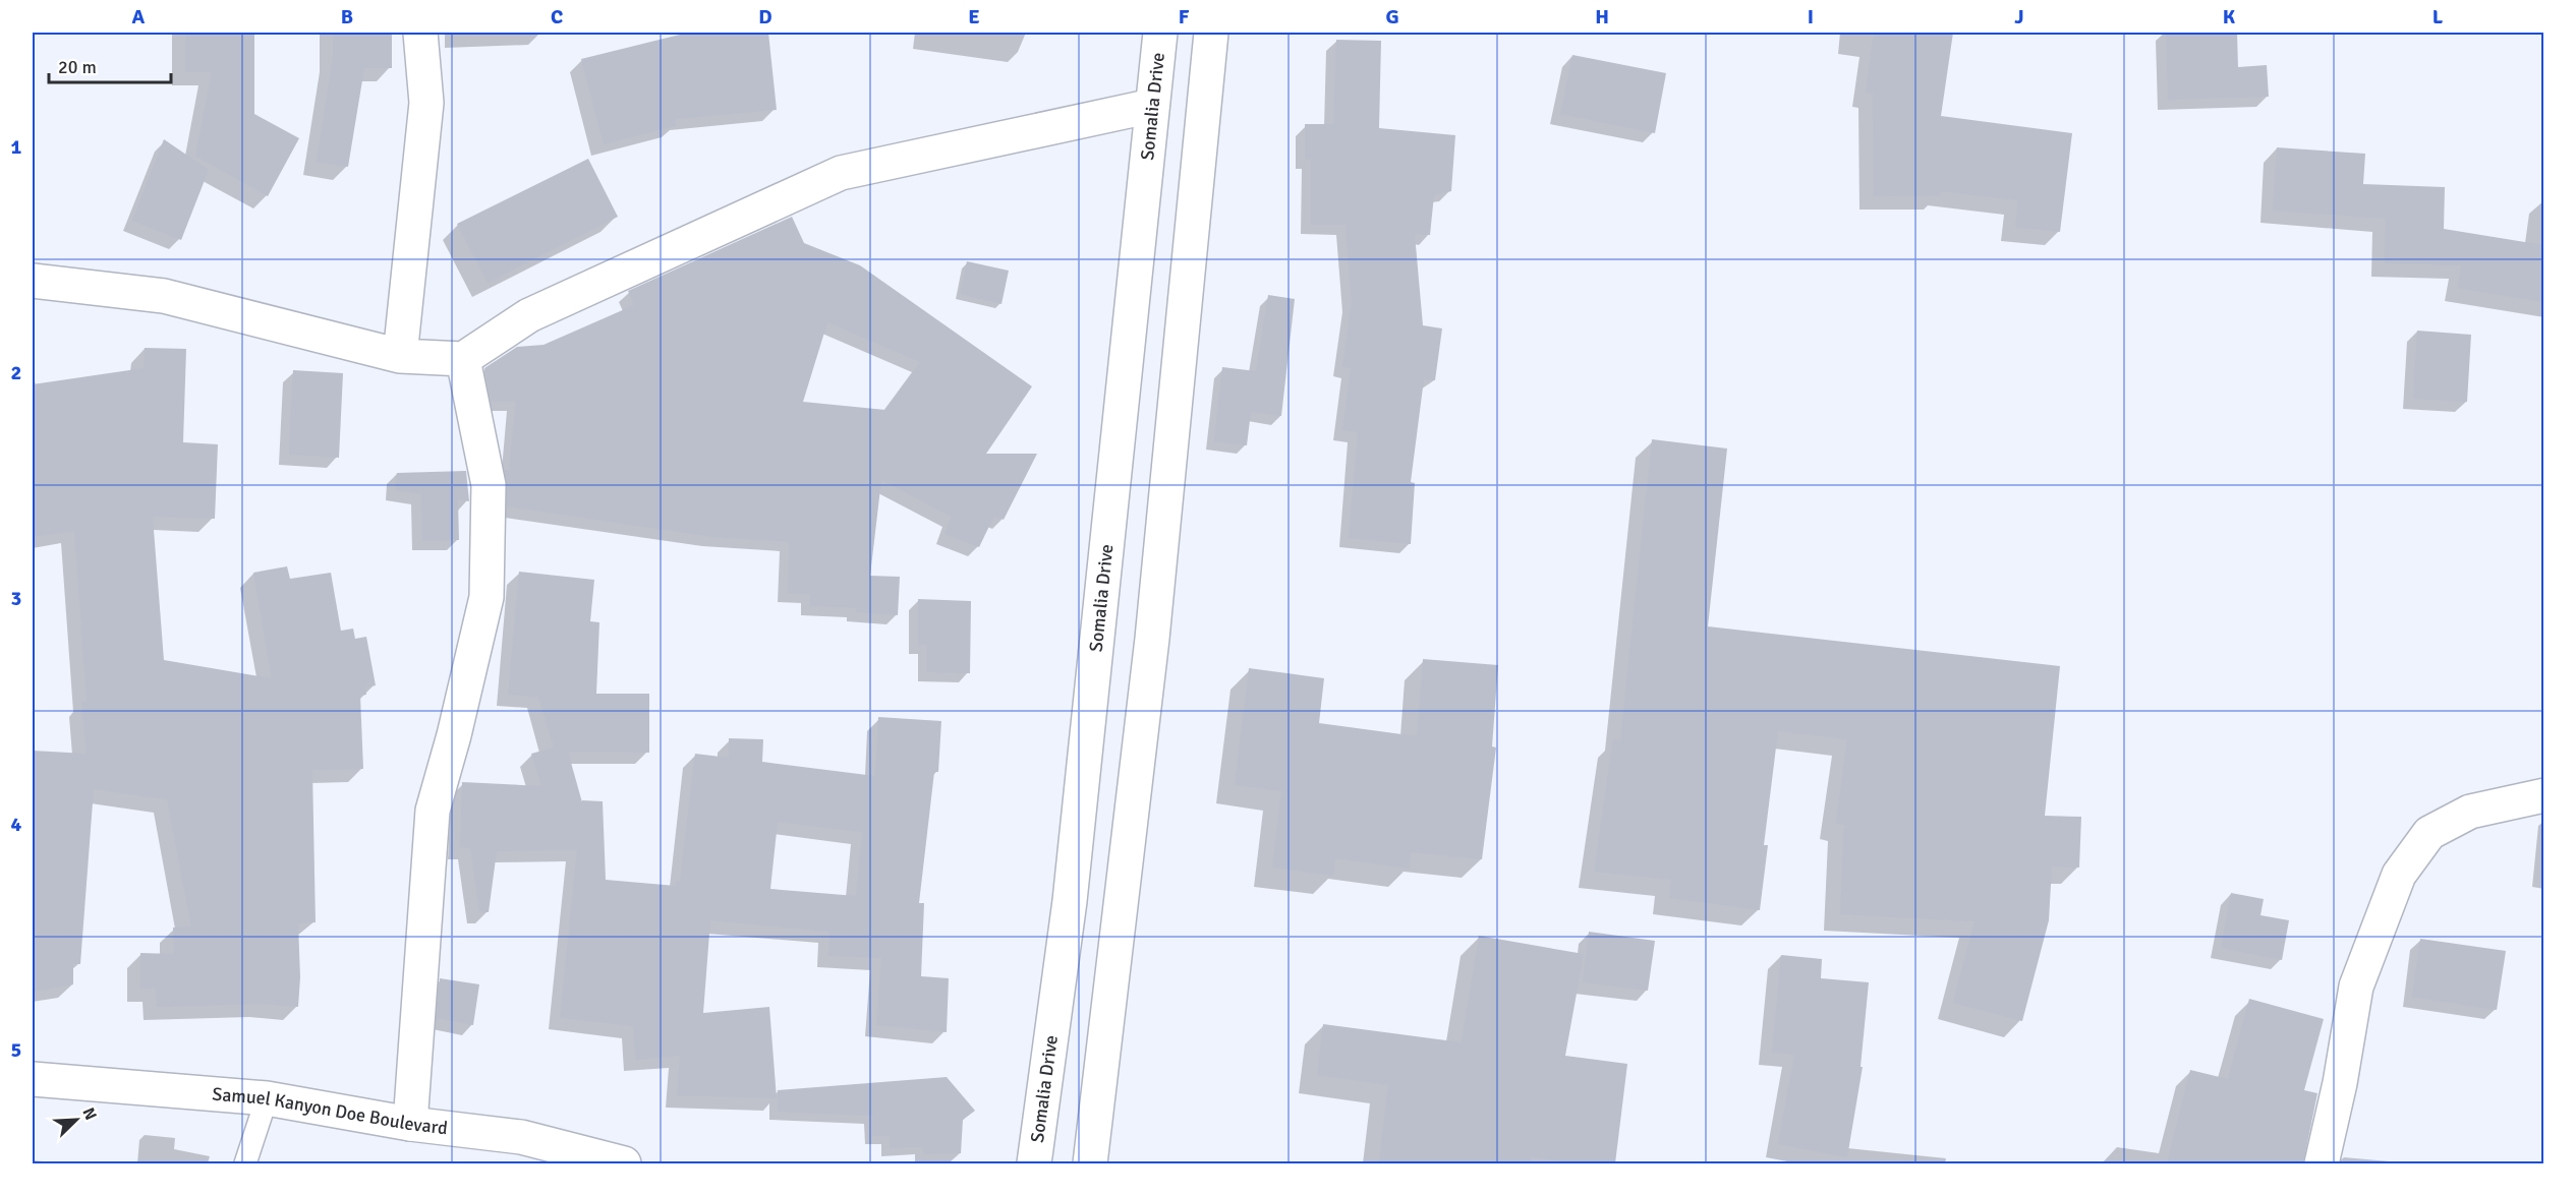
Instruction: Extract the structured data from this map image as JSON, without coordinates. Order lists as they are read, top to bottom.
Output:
{
  "streets": {
    "street": ["Somalia Drive", "Samuel Kanyon Doe Boulevard"]
  },
  "scale_bar": "20 m",
  "north": "top right",
  "grid": {
    "columns": [
      "A",
      "B",
      "C",
      "D",
      "E",
      "F",
      "G",
      "H",
      "I",
      "J",
      "K",
      "L"
    ],
    "rows": [
      "1",
      "2",
      "3",
      "4",
      "5"
    ]
  }
}
